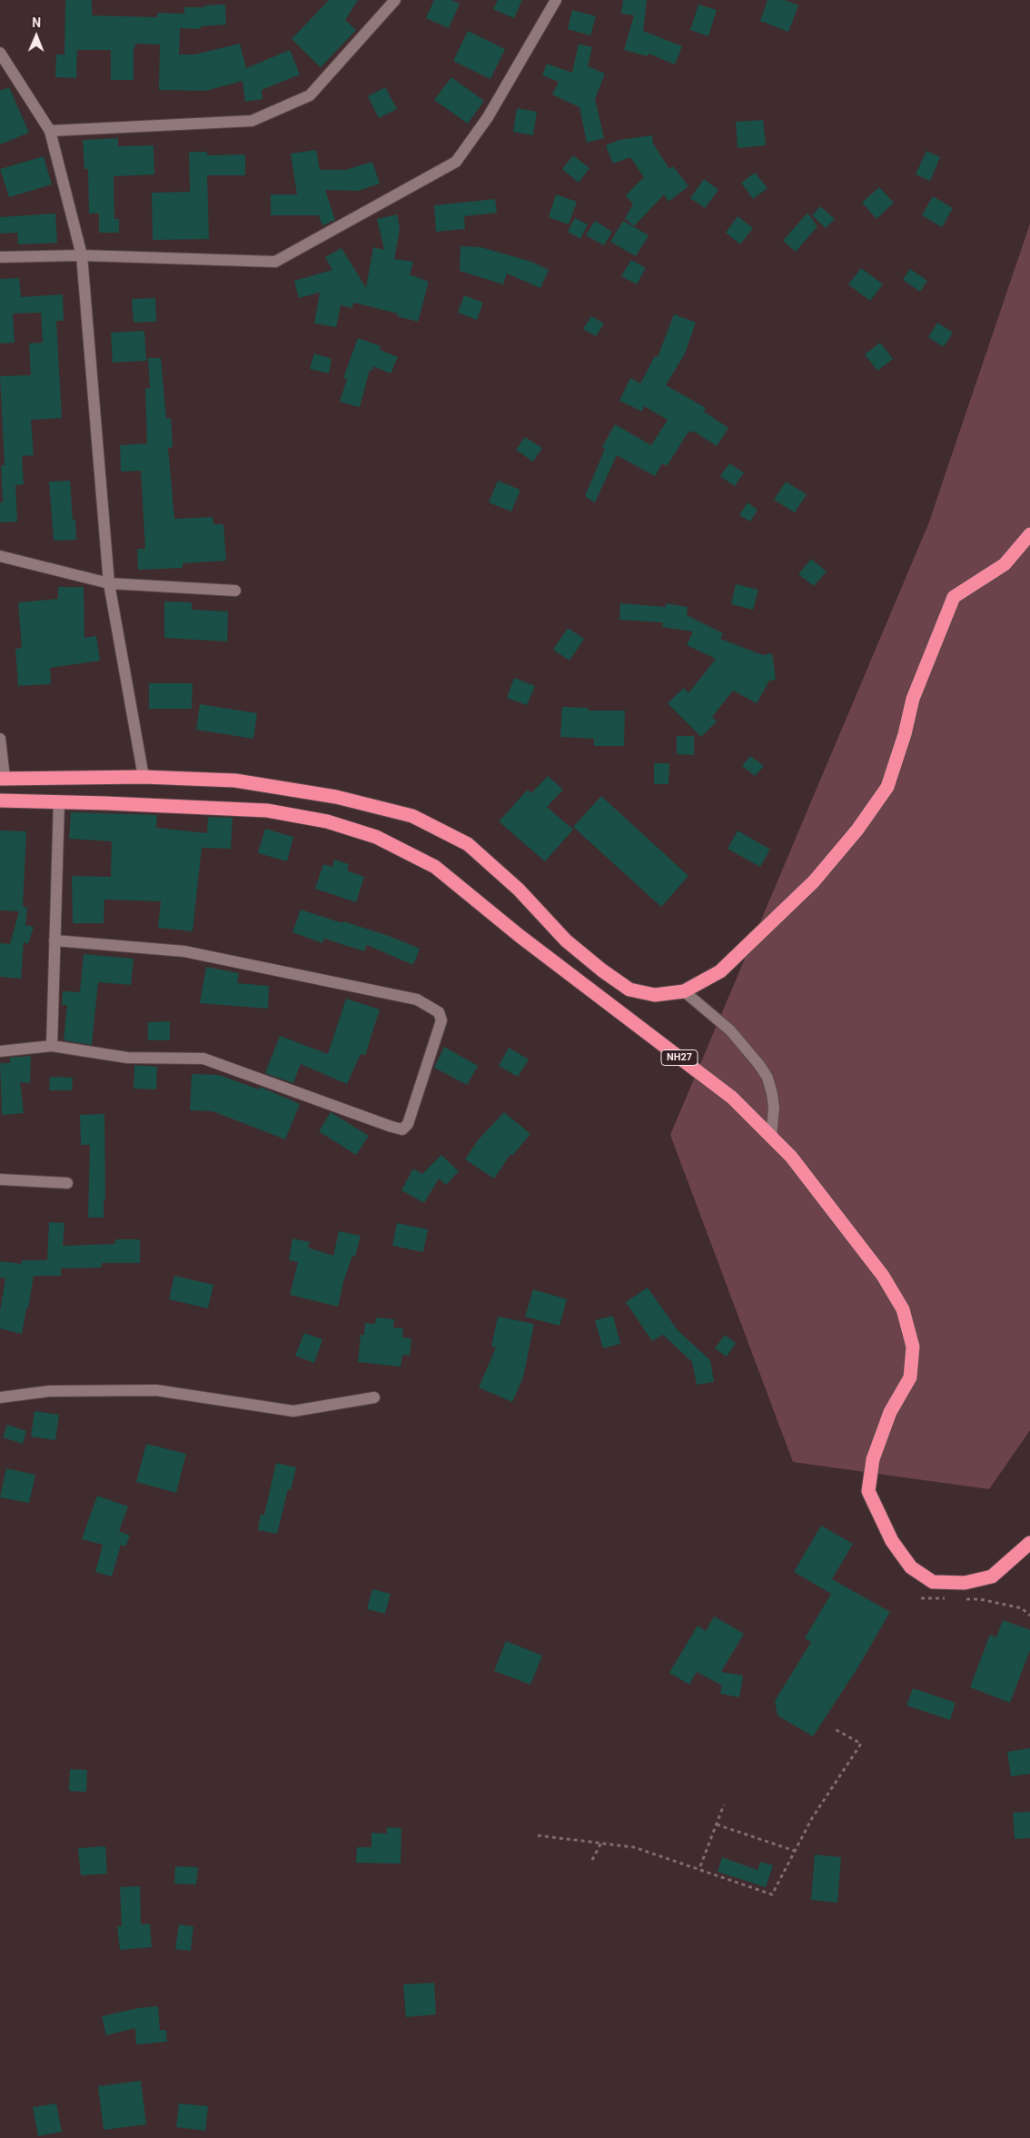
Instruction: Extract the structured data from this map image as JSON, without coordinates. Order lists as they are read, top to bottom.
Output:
{
  "streets": {
    "highway": ["NH27"]
  },
  "north": "top"
}
